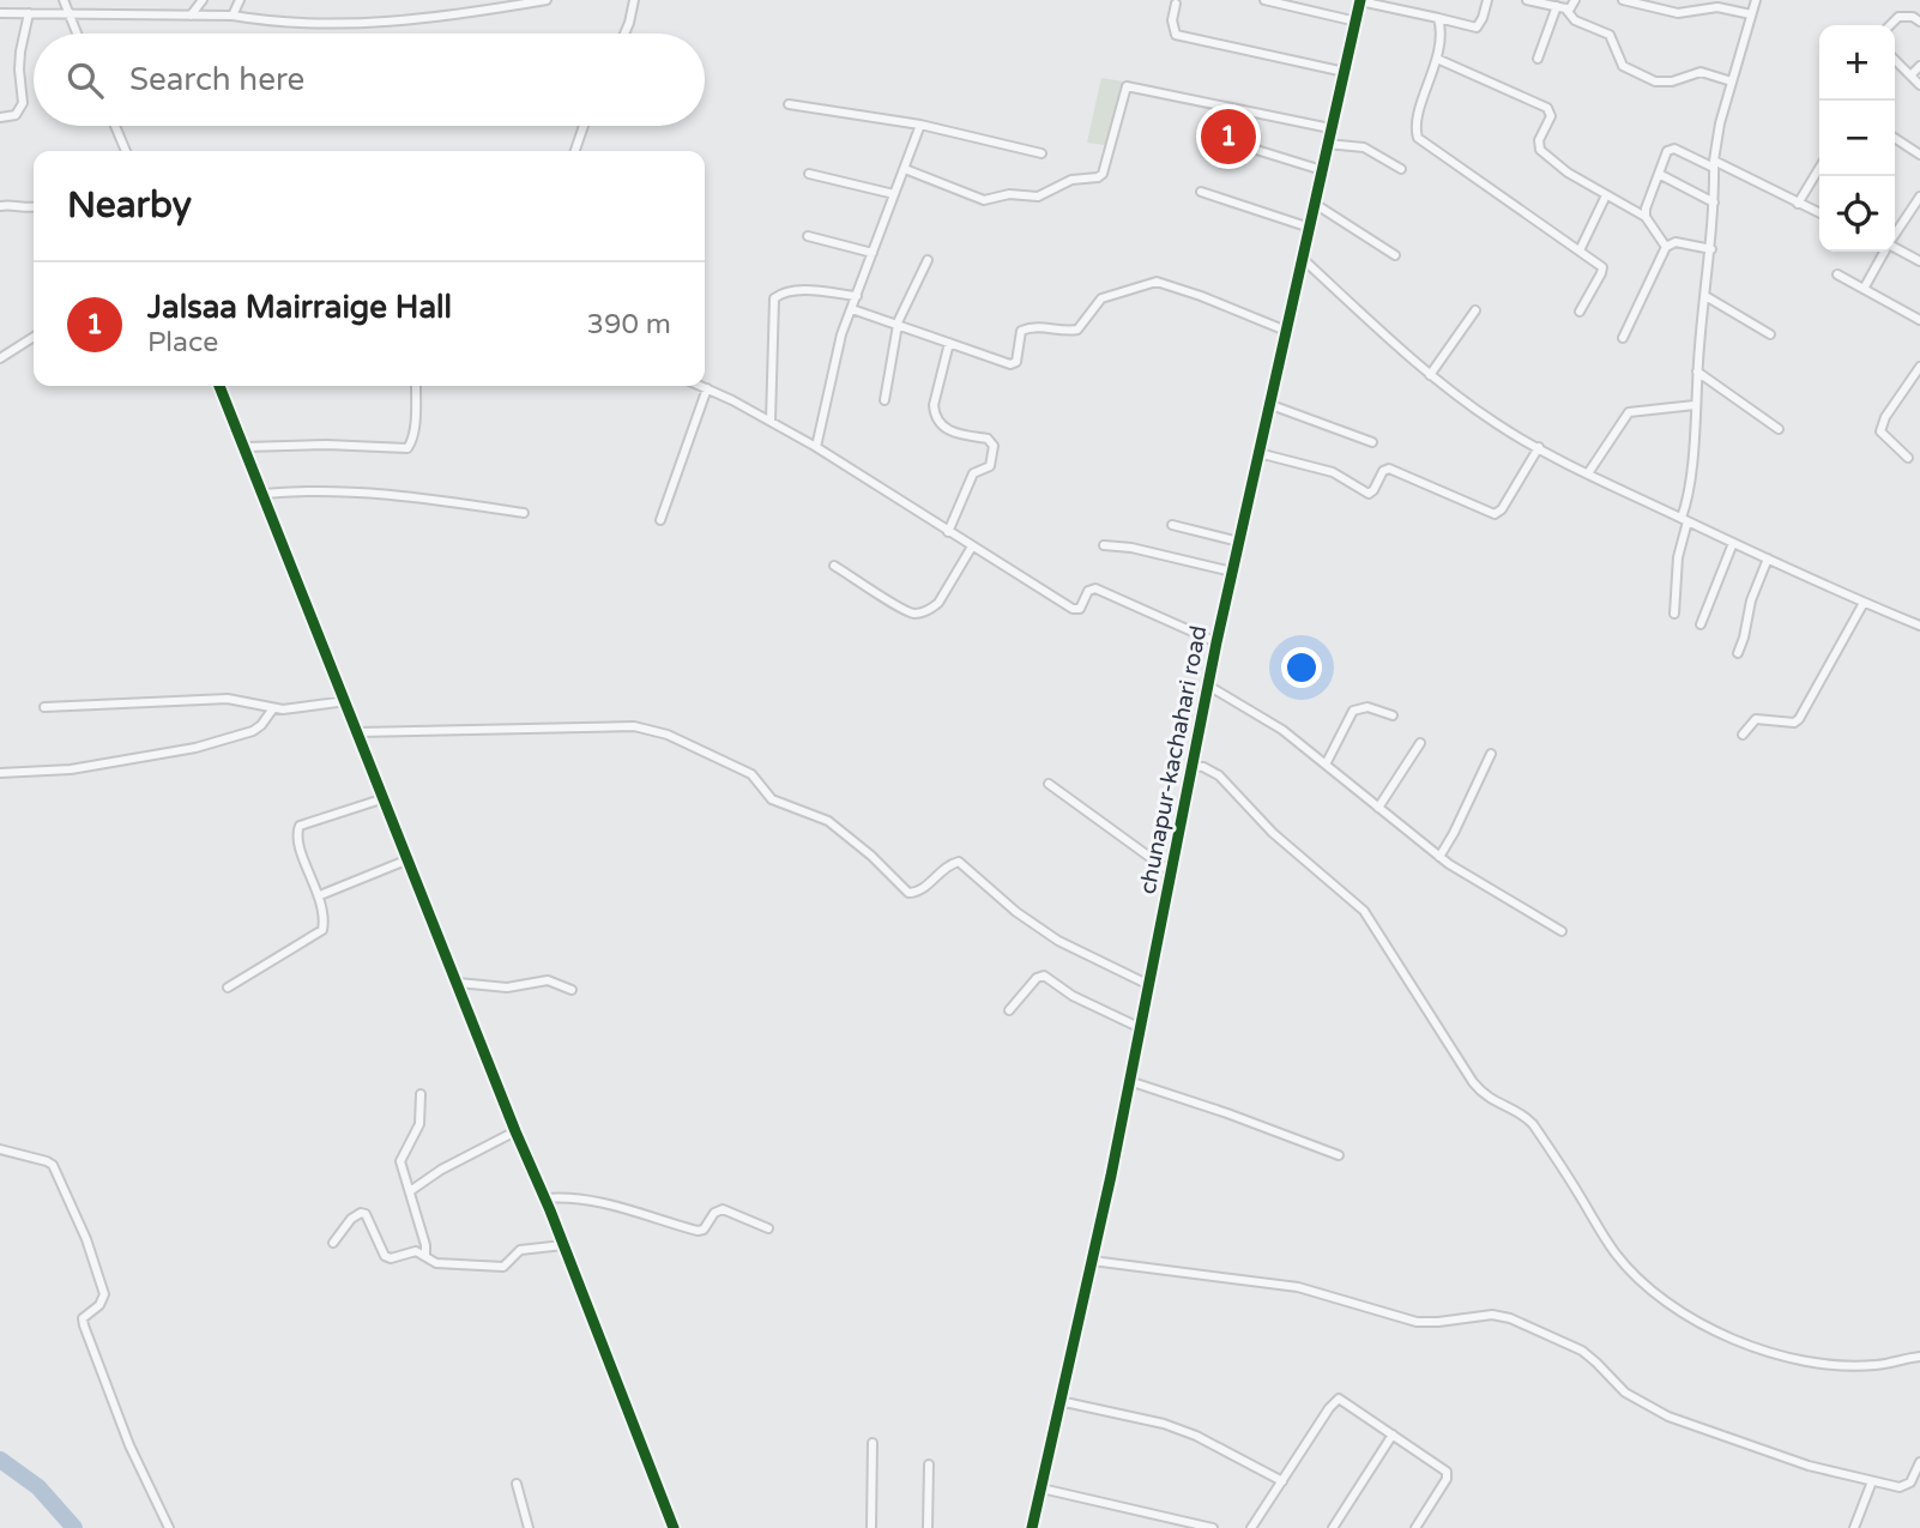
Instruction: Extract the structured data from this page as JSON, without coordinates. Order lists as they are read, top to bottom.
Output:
{
  "streets": {
    "street": ["chunapur-kachahari road"]
  },
  "page": {
    "map_buttons": ["+", "−"],
    "search": "Search here",
    "pins": "1",
    "heading": "Nearby",
    "list": [
      {
        "mark": "1",
        "name": "Jalsaa Mairraige Hall",
        "note": "Place",
        "value": "390 m"
      }
    ]
  }
}
